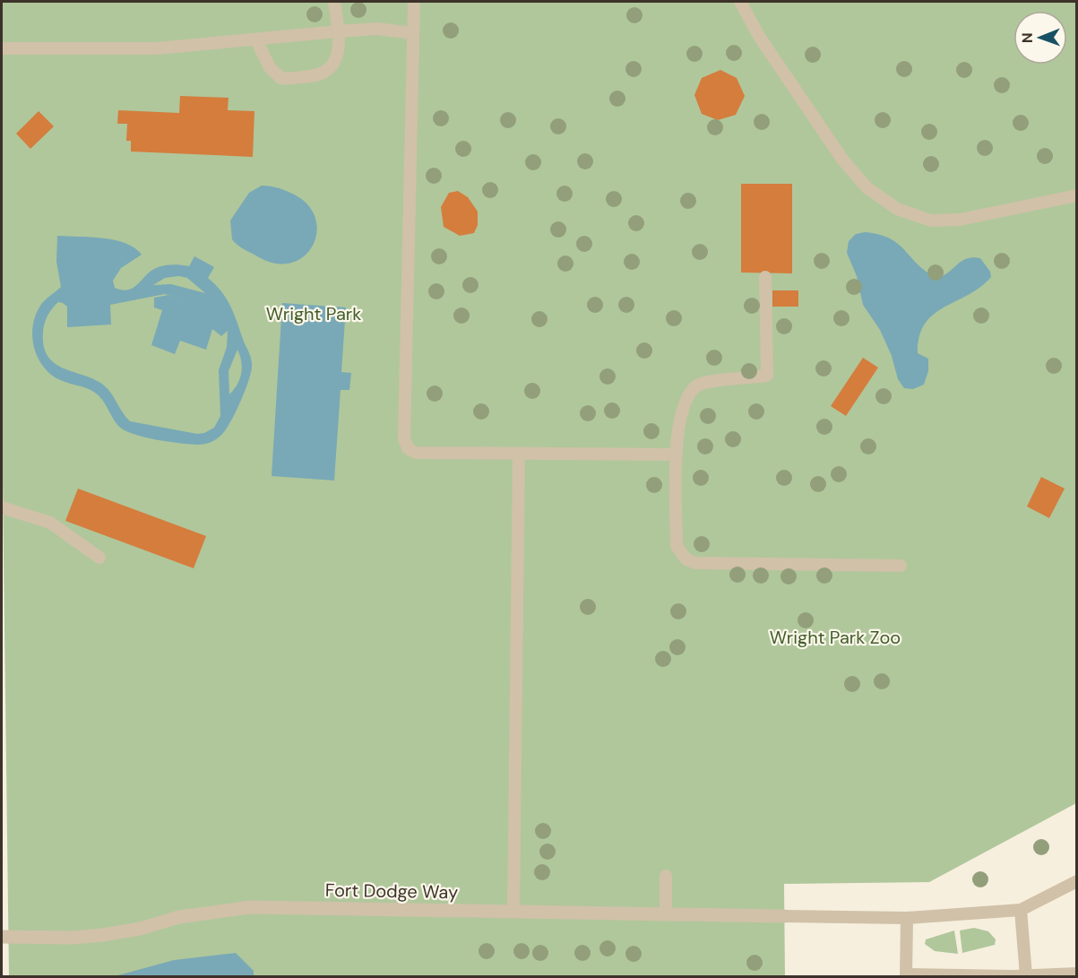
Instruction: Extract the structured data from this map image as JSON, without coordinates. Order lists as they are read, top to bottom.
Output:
{
  "streets": {
    "street": ["Fort Dodge Way"]
  },
  "parks": ["Wright Park", "Wright Park Zoo"],
  "north": "left"
}
